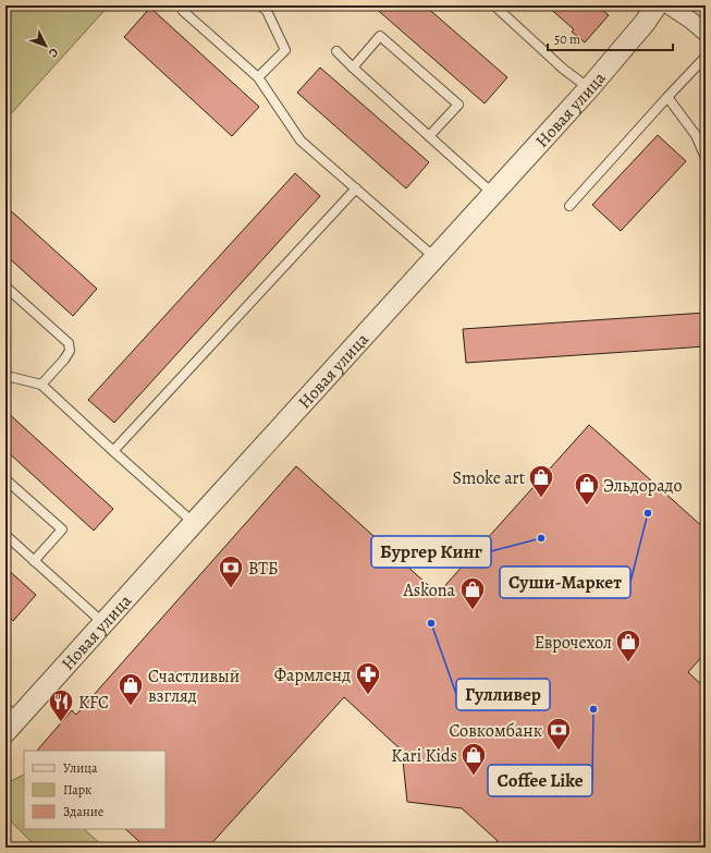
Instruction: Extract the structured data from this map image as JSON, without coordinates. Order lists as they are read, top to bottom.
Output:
{
  "streets": {
    "street": ["Новая улица"]
  },
  "places": {
    "shop": [
      "Smoke art",
      "Эльдорадо",
      "Askona",
      "Еврочехол",
      "Счастливый взгляд",
      "Kari Kids"
    ],
    "other": [
      "Суши-Маркет",
      "Бургер Кинг",
      "Гулливер",
      "Coffee Like"
    ],
    "bank": ["ВТБ", "Совкомбанк"],
    "pharmacy": ["Фармленд"],
    "restaurant": ["KFC"]
  },
  "legend": ["Улица", "Парк", "Здание"],
  "scale_bar": "50 m",
  "north": "bottom right"
}
